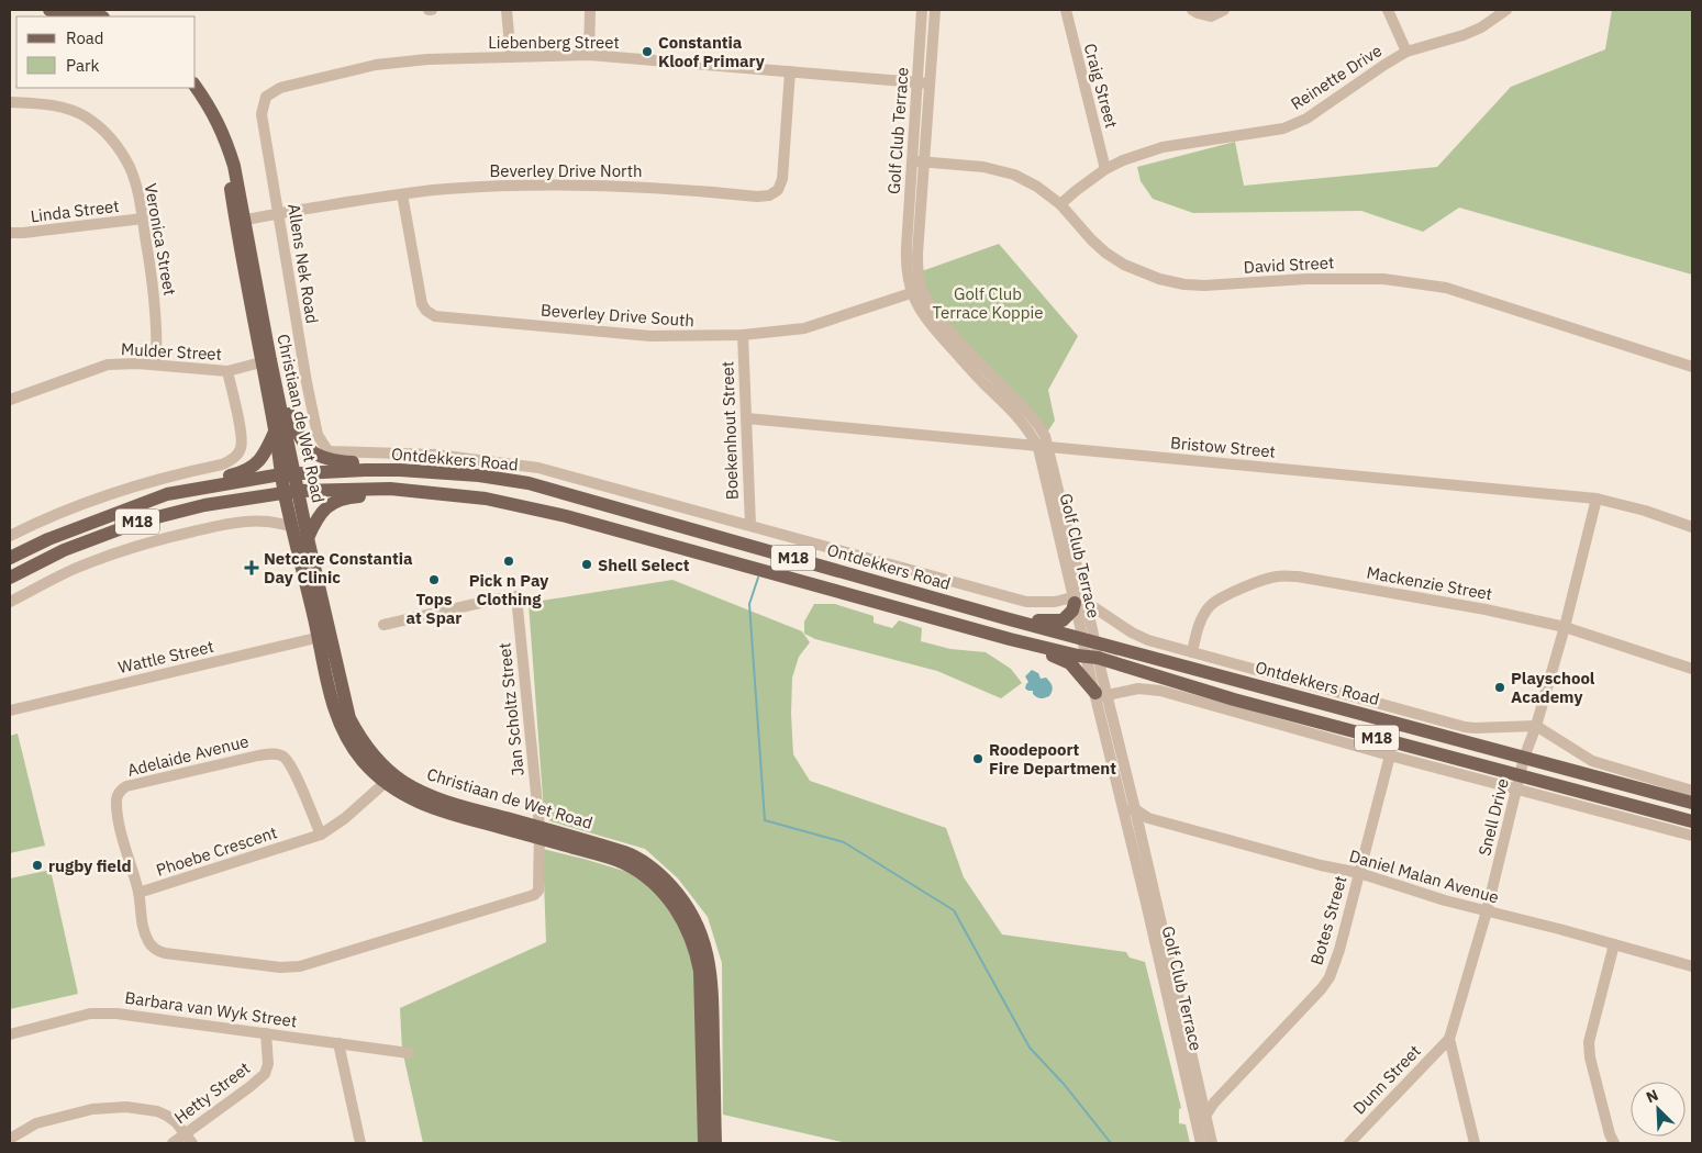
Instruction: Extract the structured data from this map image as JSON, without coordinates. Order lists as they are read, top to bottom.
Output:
{
  "streets": {
    "main road": ["Christiaan de Wet Road", "Ontdekkers Road", "M18"],
    "street": [
      "Liebenberg Street",
      "Reinette Drive",
      "Craig Street",
      "Golf Club Terrace",
      "Beverley Drive North",
      "Linda Street",
      "Veronica Street",
      "Allens Nek Road",
      "David Street",
      "Beverley Drive South",
      "Mulder Street",
      "Boekenhout Street",
      "Bristow Street",
      "Mackenzie Street",
      "Wattle Street",
      "Jan Scholtz Street",
      "Adelaide Avenue",
      "Snell Drive",
      "Phoebe Crescent",
      "Daniel Malan Avenue",
      "Botes Street",
      "Barbara van Wyk Street",
      "Dunn Street",
      "Hetty Street"
    ]
  },
  "crossings": [
    ["Liebenberg Street", "Golf Club Terrace"],
    ["Liebenberg Street", "Beverley Drive North"],
    ["Liebenberg Street", "Allens Nek Road"],
    ["Reinette Drive", "Craig Street"],
    ["Reinette Drive", "David Street"],
    ["Golf Club Terrace", "David Street"],
    ["Golf Club Terrace", "Beverley Drive South"],
    ["Golf Club Terrace", "Bristow Street"],
    ["Golf Club Terrace", "Ontdekkers Road"],
    ["Golf Club Terrace", "M18"],
    ["Golf Club Terrace", "Daniel Malan Avenue"],
    ["Golf Club Terrace", "Botes Street"],
    ["Beverley Drive North", "Allens Nek Road"],
    ["Beverley Drive North", "Beverley Drive South"],
    ["Beverley Drive North", "Christiaan de Wet Road"],
    ["Linda Street", "Veronica Street"],
    ["Veronica Street", "Mulder Street"],
    ["Allens Nek Road", "Ontdekkers Road"],
    ["Beverley Drive South", "Boekenhout Street"],
    ["Mulder Street", "Christiaan de Wet Road"],
    ["Christiaan de Wet Road", "Ontdekkers Road"],
    ["Christiaan de Wet Road", "M18"],
    ["Christiaan de Wet Road", "Wattle Street"],
    ["Christiaan de Wet Road", "Jan Scholtz Street"],
    ["Christiaan de Wet Road", "Phoebe Crescent"],
    ["Boekenhout Street", "Bristow Street"],
    ["Boekenhout Street", "Ontdekkers Road"],
    ["Bristow Street", "Snell Drive"],
    ["Ontdekkers Road", "Mackenzie Street"],
    ["Ontdekkers Road", "Snell Drive"],
    ["M18", "Snell Drive"],
    ["Mackenzie Street", "Snell Drive"],
    ["Jan Scholtz Street", "Phoebe Crescent"],
    ["Adelaide Avenue", "Phoebe Crescent"],
    ["Snell Drive", "Daniel Malan Avenue"],
    ["Snell Drive", "Dunn Street"],
    ["Daniel Malan Avenue", "Botes Street"],
    ["Barbara van Wyk Street", "Hetty Street"]
  ],
  "parks": ["Golf Club Terrace Koppie"],
  "places": {
    "other": [
      "Constantia Kloof Primary",
      "Pick n Pay Clothing",
      "Shell Select",
      "Tops at Spar",
      "Playschool Academy",
      "Roodepoort Fire Department",
      "rugby field"
    ],
    "health": ["Netcare Constantia Day Clinic"]
  },
  "legend": ["Road", "Park"],
  "north": "top left"
}
